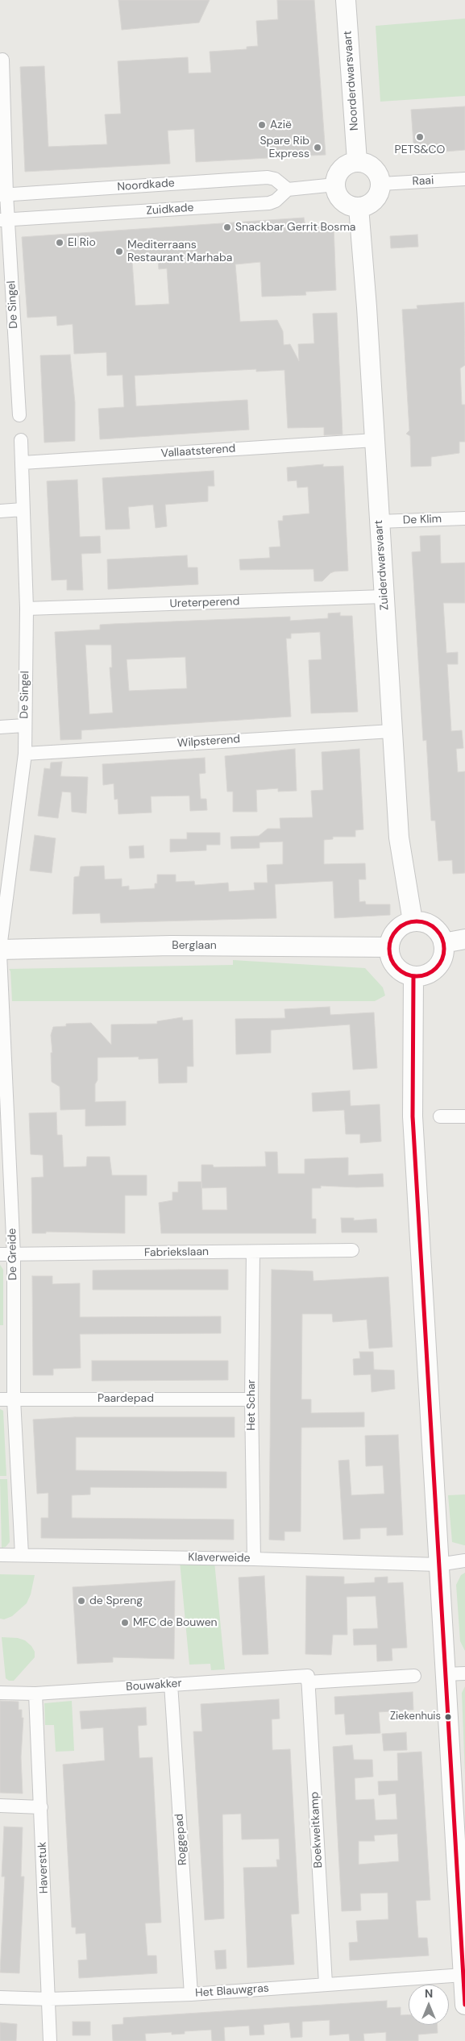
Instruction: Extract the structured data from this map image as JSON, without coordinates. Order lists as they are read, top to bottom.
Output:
{
  "streets": {
    "main road": ["Noorderdwarsvaart", "Zuiderdwarsvaart", "Berglaan"],
    "street": [
      "Raai",
      "Noordkade",
      "Zuidkade",
      "De Singel",
      "Vallaatsterend",
      "De Klim",
      "Ureterperend",
      "Wilpsterend",
      "Fabriekslaan",
      "De Greide",
      "Paardepad",
      "Het Schar",
      "Klaverweide",
      "Bouwakker",
      "Boekweitkamp",
      "Roggepad",
      "Haverstuk",
      "Het Blauwgras"
    ]
  },
  "crossings": [
    ["Noorderdwarsvaart", "Raai"],
    ["Noorderdwarsvaart", "Zuiderdwarsvaart"],
    ["Raai", "Zuiderdwarsvaart"],
    ["Noordkade", "Zuidkade"],
    ["Noordkade", "De Singel"],
    ["Zuidkade", "De Singel"],
    ["De Singel", "Vallaatsterend"],
    ["De Singel", "Ureterperend"],
    ["De Singel", "Wilpsterend"],
    ["De Singel", "Berglaan"],
    ["Vallaatsterend", "Zuiderdwarsvaart"],
    ["De Klim", "Zuiderdwarsvaart"],
    ["Zuiderdwarsvaart", "Ureterperend"],
    ["Zuiderdwarsvaart", "Wilpsterend"],
    ["Zuiderdwarsvaart", "Berglaan"],
    ["Fabriekslaan", "De Greide"],
    ["Fabriekslaan", "Het Schar"],
    ["De Greide", "Paardepad"],
    ["De Greide", "Klaverweide"],
    ["Paardepad", "Het Schar"],
    ["Het Schar", "Klaverweide"],
    ["Bouwakker", "Boekweitkamp"],
    ["Bouwakker", "Roggepad"],
    ["Bouwakker", "Haverstuk"],
    ["Boekweitkamp", "Het Blauwgras"],
    ["Roggepad", "Het Blauwgras"],
    ["Haverstuk", "Het Blauwgras"]
  ],
  "places": [
    "Azië",
    "PETS&CO",
    "Spare Rib Express",
    "Snackbar Gerrit Bosma",
    "El Rio",
    "Mediterraans Restaurant Marhaba",
    "de Spreng",
    "MFC de Bouwen",
    "Ziekenhuis"
  ],
  "north": "top"
}
